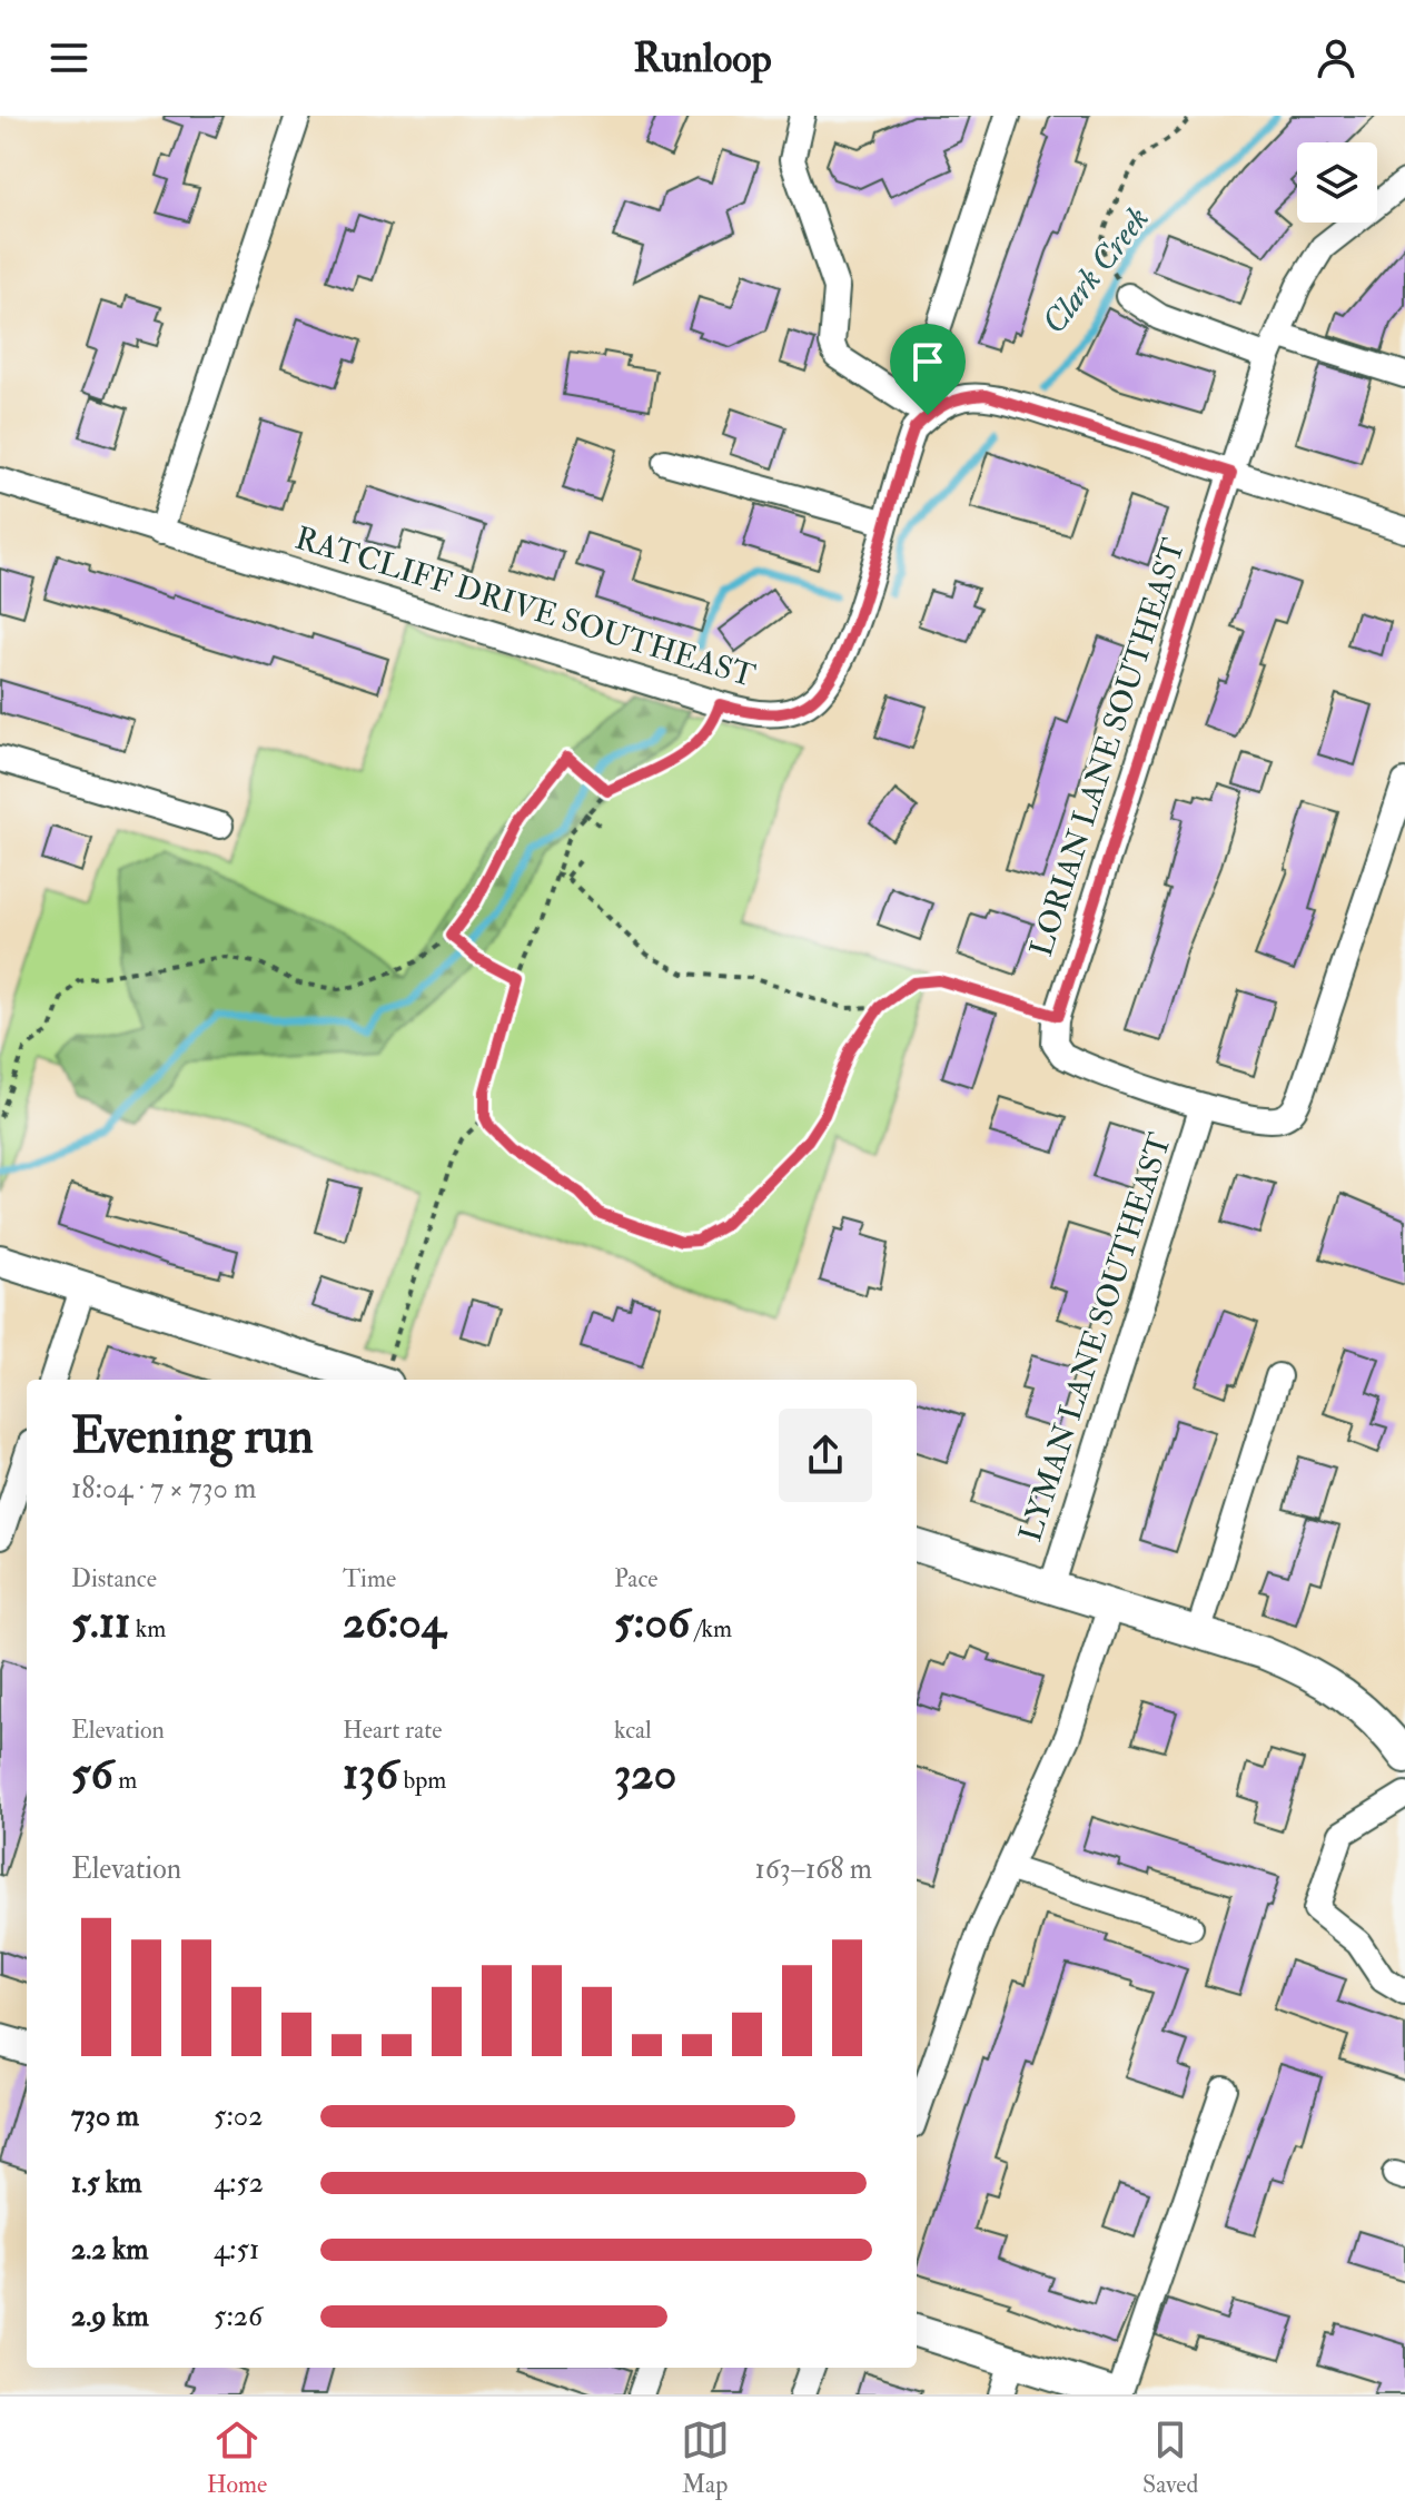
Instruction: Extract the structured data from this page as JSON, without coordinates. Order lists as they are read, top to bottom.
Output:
{
  "streets": {
    "street": ["RATCLIFF DRIVE SOUTHEAST", "LORIAN LANE SOUTHEAST", "LYMAN LANE SOUTHEAST"]
  },
  "crossings": [
    ["LORIAN LANE SOUTHEAST", "LYMAN LANE SOUTHEAST"]
  ],
  "water": ["Clark Creek"],
  "page": {
    "header": "Runloop",
    "heading": ["Evening run", "18:04 · 7 × 730 m"],
    "stats": [
      ["Distance", "5.11 km"],
      ["Time", "26:04"],
      ["Pace", "5:06 /km"],
      ["Elevation", "56 m"],
      ["Heart rate", "136 bpm"],
      ["kcal", "320"]
    ],
    "chart": ["Elevation", "163–168 m"],
    "list": [
      {
        "name": "730 m",
        "note": "5:02"
      },
      {
        "name": "1.5 km",
        "note": "4:52"
      },
      {
        "name": "2.2 km",
        "note": "4:51"
      },
      {
        "name": "2.9 km",
        "note": "5:26"
      }
    ],
    "tabs": ["Home", "Map", "Saved"]
  }
}
